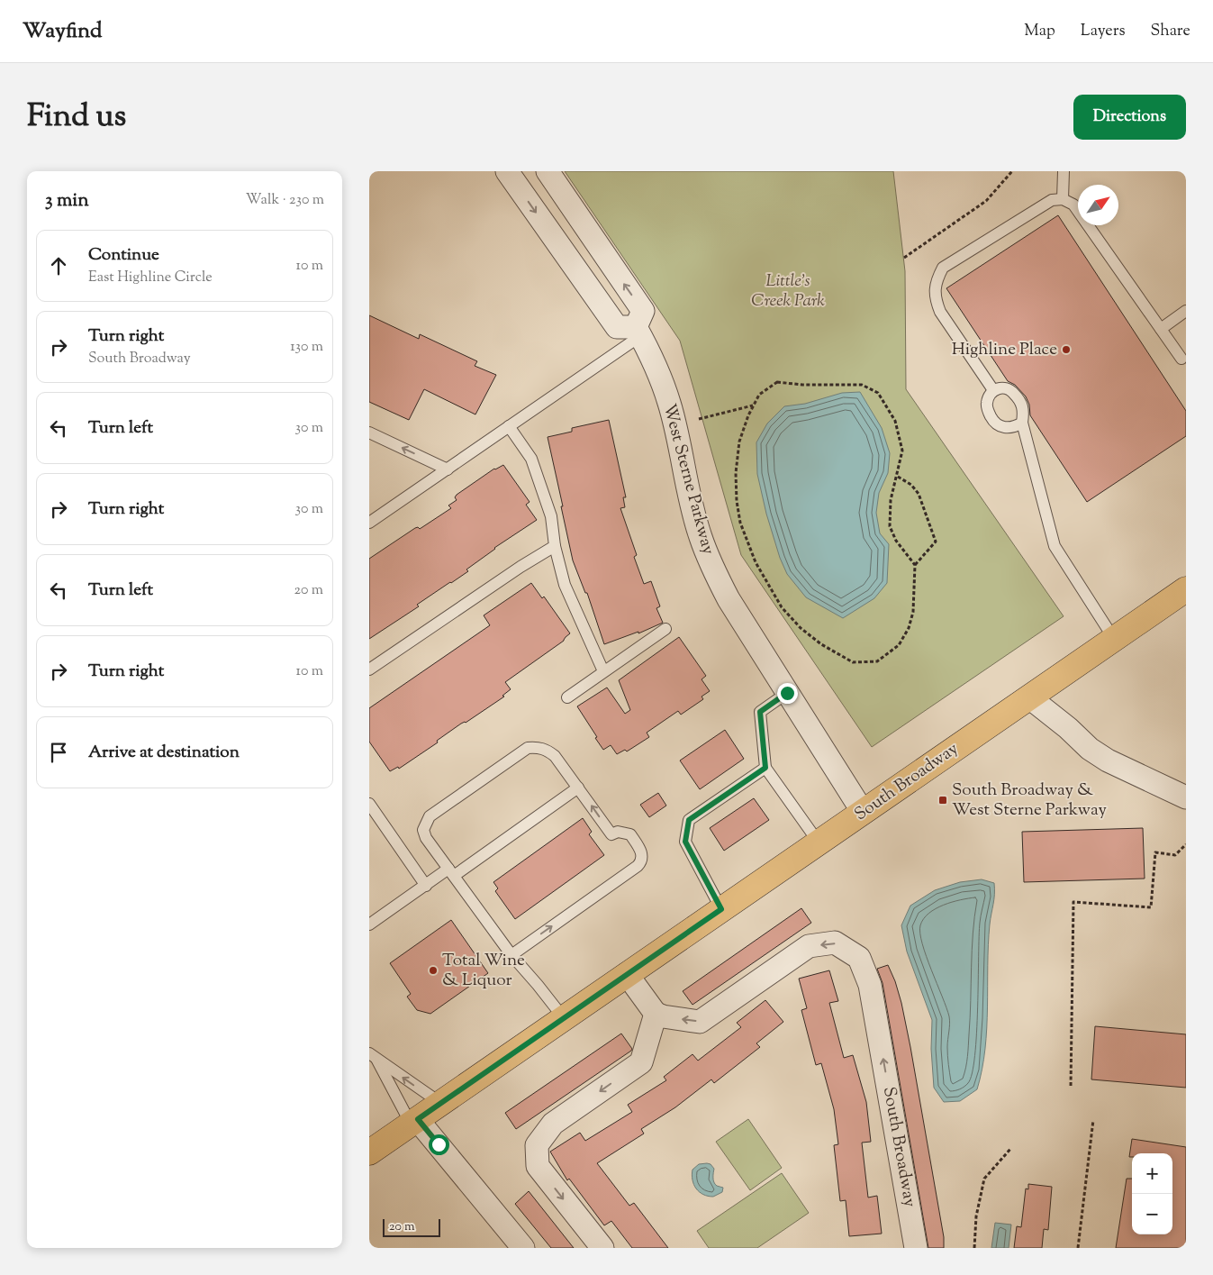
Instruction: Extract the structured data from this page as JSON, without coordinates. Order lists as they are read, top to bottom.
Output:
{
  "streets": {
    "main road": ["South Broadway"],
    "street": ["West Sterne Parkway"]
  },
  "crossings": [
    ["West Sterne Parkway", "South Broadway"]
  ],
  "parks": ["Little's Creek Park"],
  "places": {
    "other": ["Highline Place", "Total Wine & Liquor"],
    "transit": ["South Broadway & West Sterne Parkway"]
  },
  "scale_bar": "20 m",
  "north": "top right",
  "page": {
    "header": "Wayfind",
    "nav": ["Map", "Layers", "Share"],
    "title": "Find us",
    "buttons": "Directions",
    "heading": ["3 min", "Walk · 230 m"],
    "list": [
      ["Continue", "East Highline Circle", "10 m"],
      ["Turn right", "South Broadway", "130 m"],
      ["Turn left", "30 m"],
      ["Turn right", "30 m"],
      ["Turn left", "20 m"],
      ["Turn right", "10 m"],
      "Arrive at destination"
    ],
    "map_buttons": ["+", "−"],
    "scale": "20 m"
  }
}
